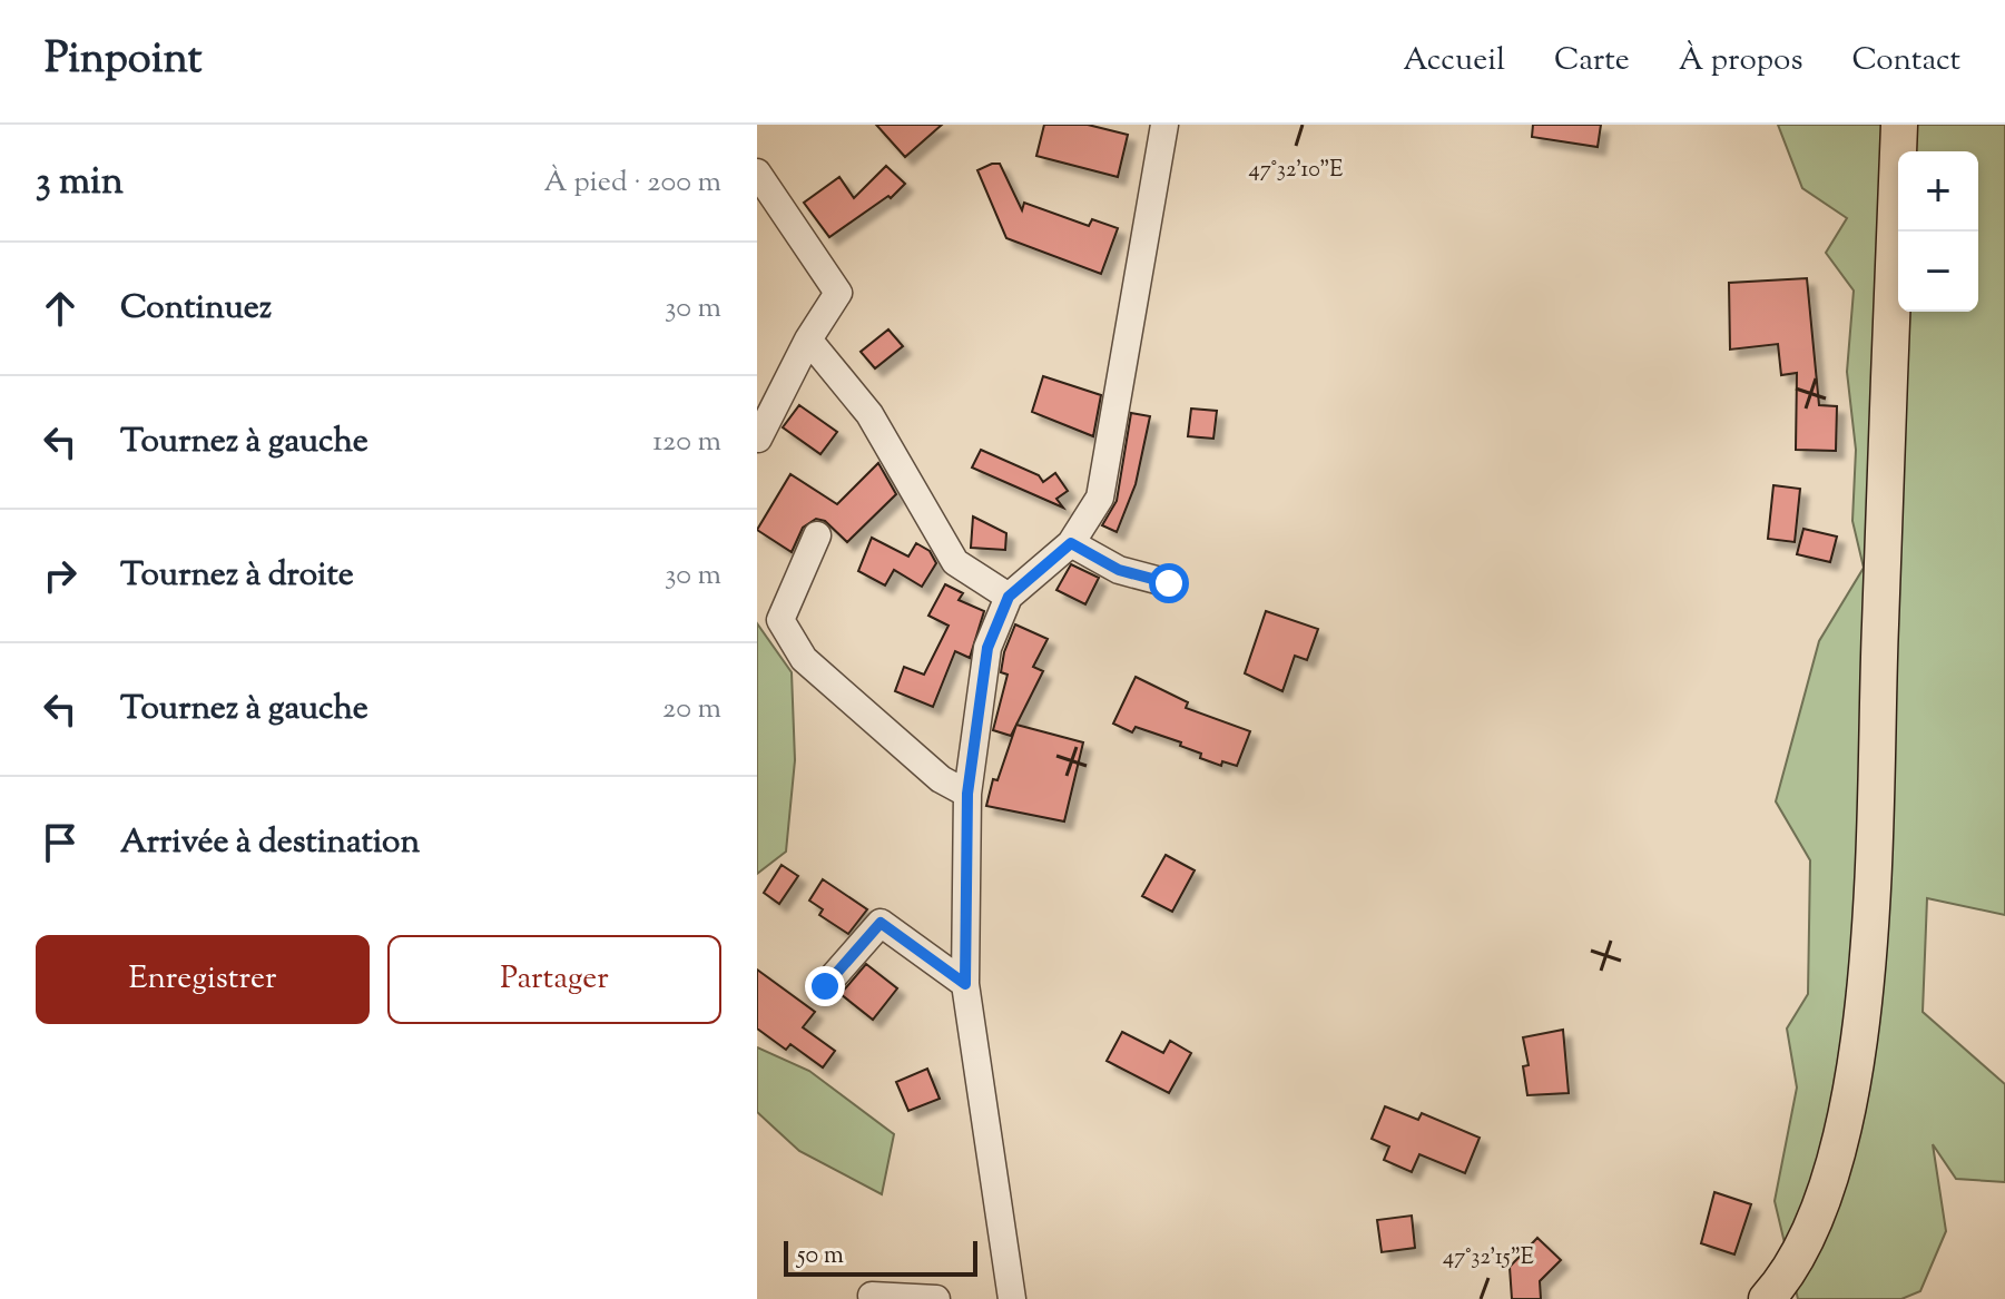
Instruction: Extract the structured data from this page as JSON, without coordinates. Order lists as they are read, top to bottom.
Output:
{
  "scale_bar": "50 m",
  "page": {
    "header": "Pinpoint",
    "nav": [
      "Accueil",
      "Carte",
      "À propos",
      "Contact"
    ],
    "heading": ["3 min", "À pied · 200 m"],
    "map_buttons": ["+", "−"],
    "list": [
      ["Continuez", "30 m"],
      ["Tournez à gauche", "120 m"],
      ["Tournez à droite", "30 m"],
      ["Tournez à gauche", "20 m"],
      "Arrivée à destination"
    ],
    "buttons": ["Enregistrer", "Partager"],
    "scale": "50 m"
  },
  "coordinates": ["47°32'10\"E", "47°32'15\"E"]
}
